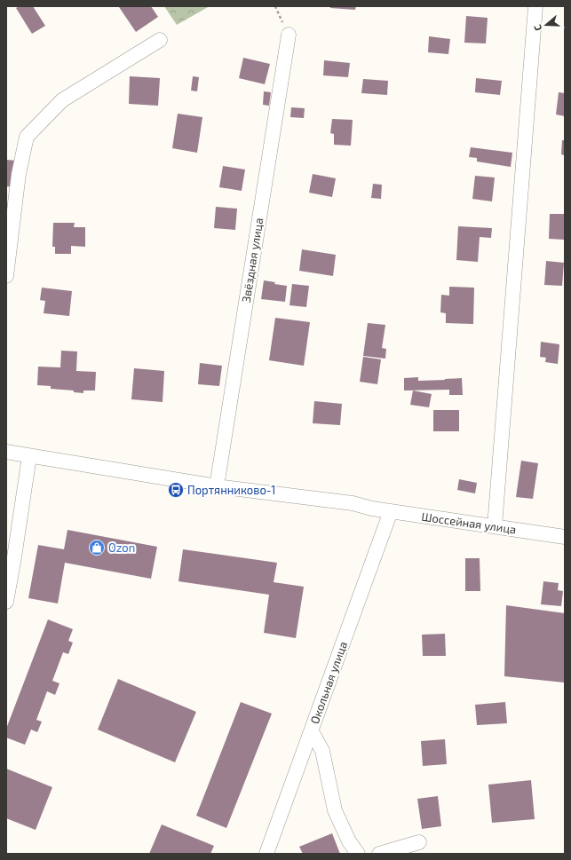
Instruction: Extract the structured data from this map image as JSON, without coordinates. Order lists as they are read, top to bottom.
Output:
{
  "streets": {
    "street": ["Звёздная улица", "Шоссейная улица", "Окольная улица"]
  },
  "crossings": [
    ["Звёздная улица", "Шоссейная улица"],
    ["Шоссейная улица", "Окольная улица"]
  ],
  "places": {
    "bus stop": ["Портянниково-1"],
    "shop": ["Ozon"]
  },
  "north": "left"
}
